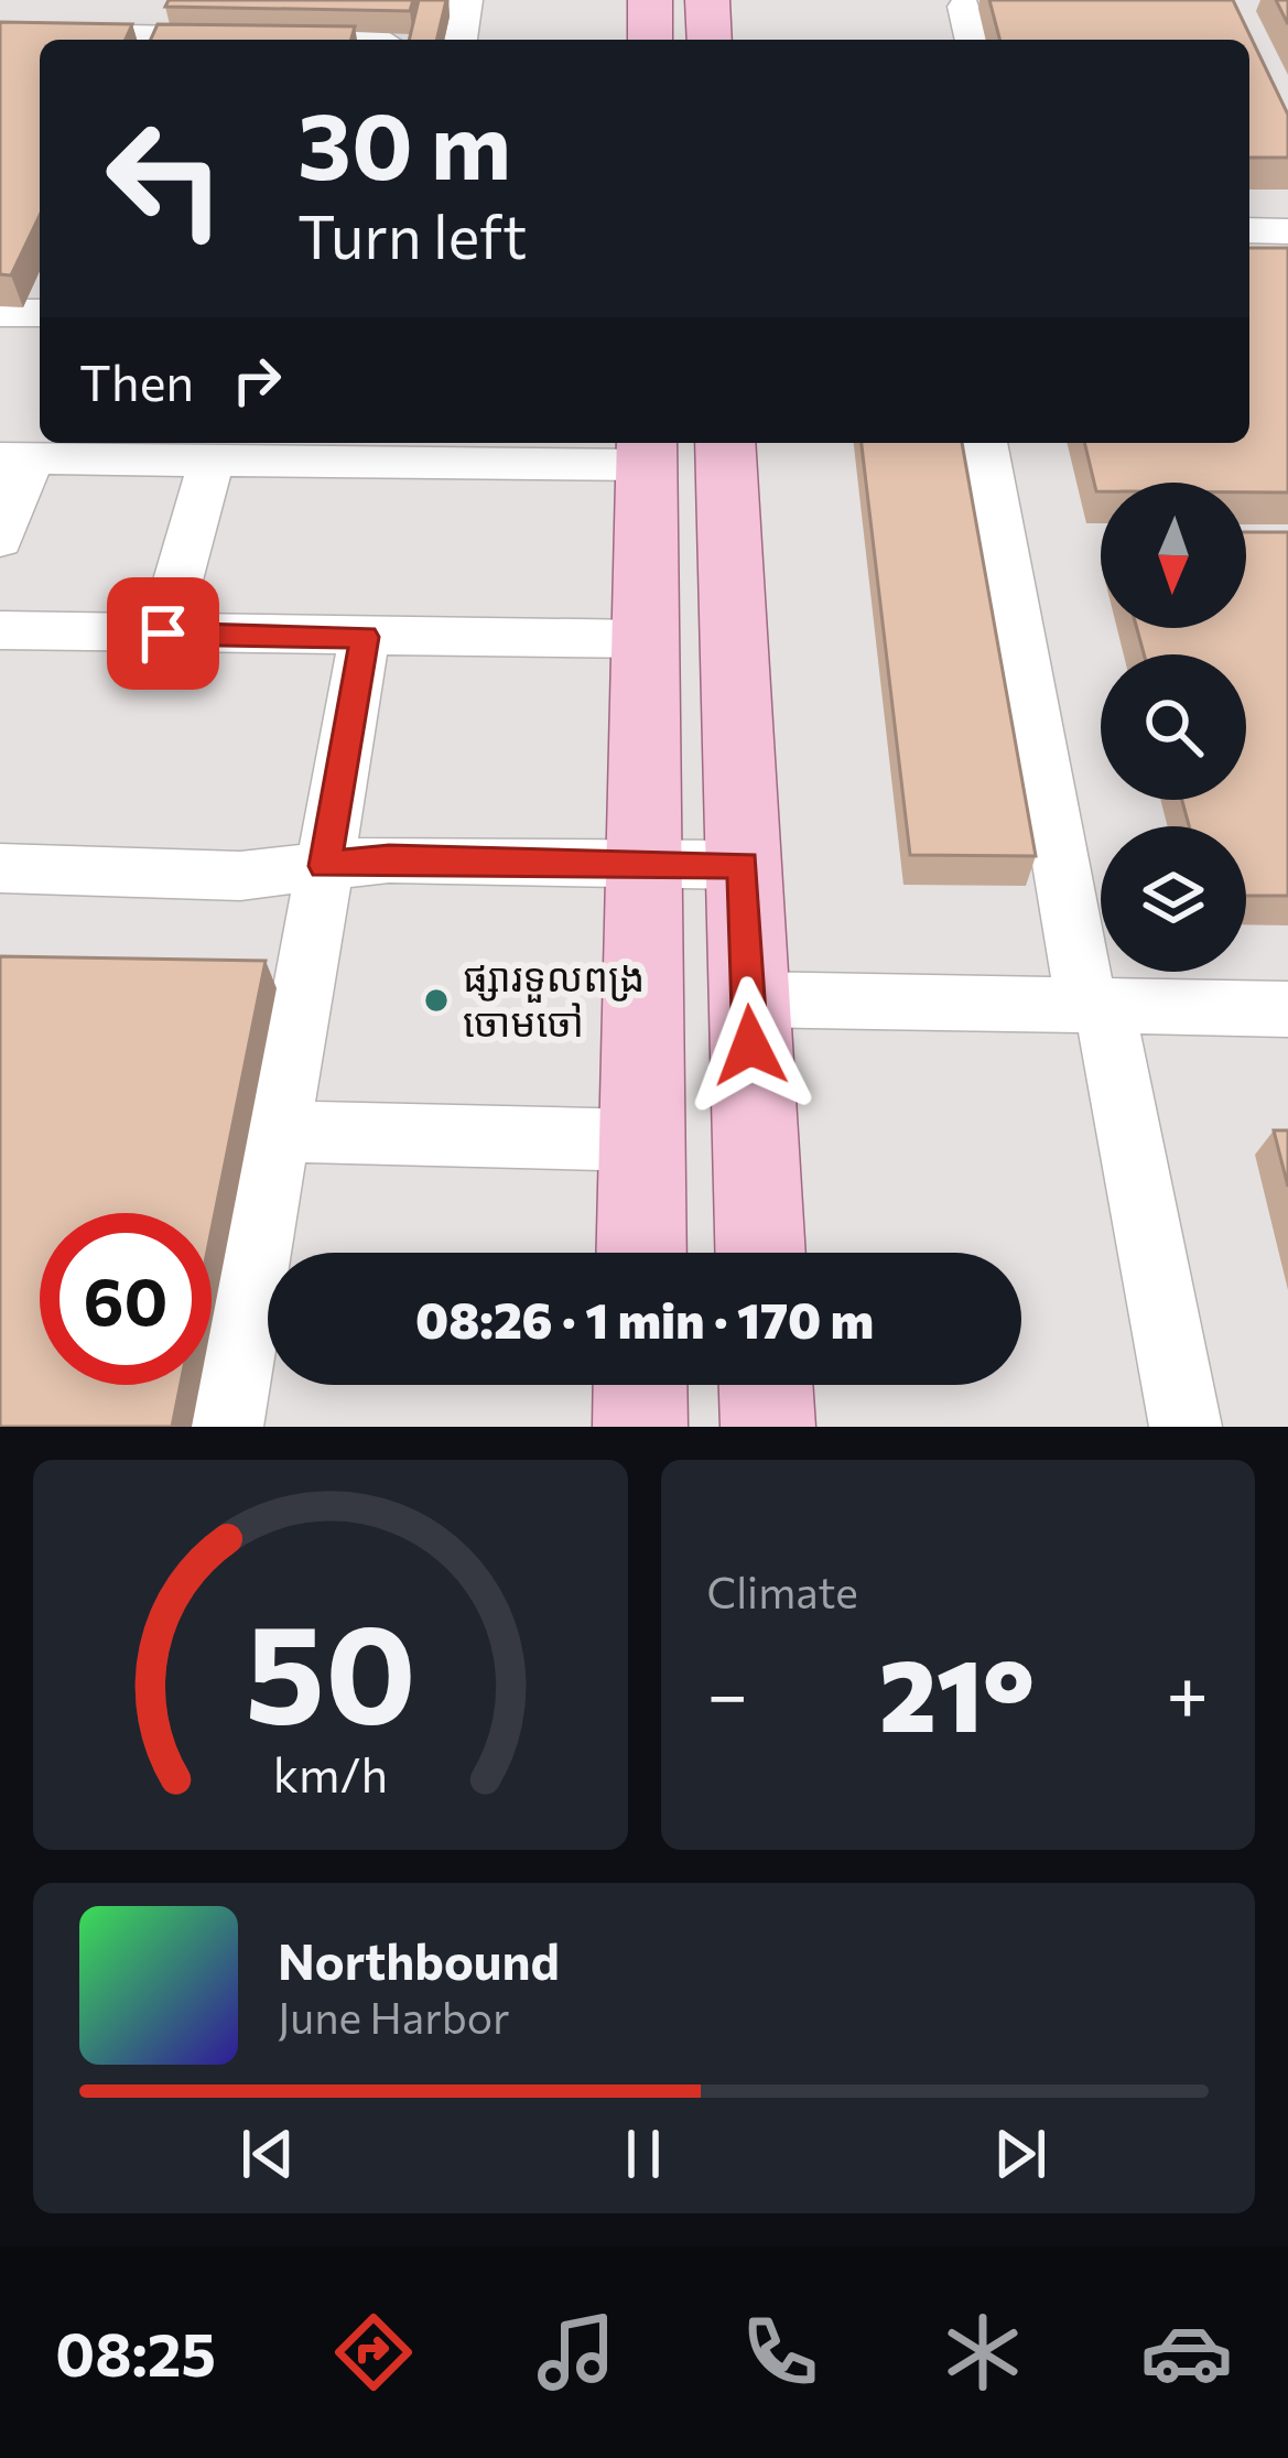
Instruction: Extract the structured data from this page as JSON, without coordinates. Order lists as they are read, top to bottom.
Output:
{
  "places": ["ផ្សារទួលពង្រ ចោមចៅ"],
  "north": "bottom",
  "page": {
    "turn": ["30 m", "Turn left"],
    "then": "Then",
    "limit": "60",
    "trip": "08:26 · 1 min · 170 m",
    "tile": "Climate",
    "heat": ["−", "21°", "+"],
    "song": ["Northbound", "June Harbor"],
    "tabs": "08:25",
    "gauge": ["50", "km/h"]
  }
}
